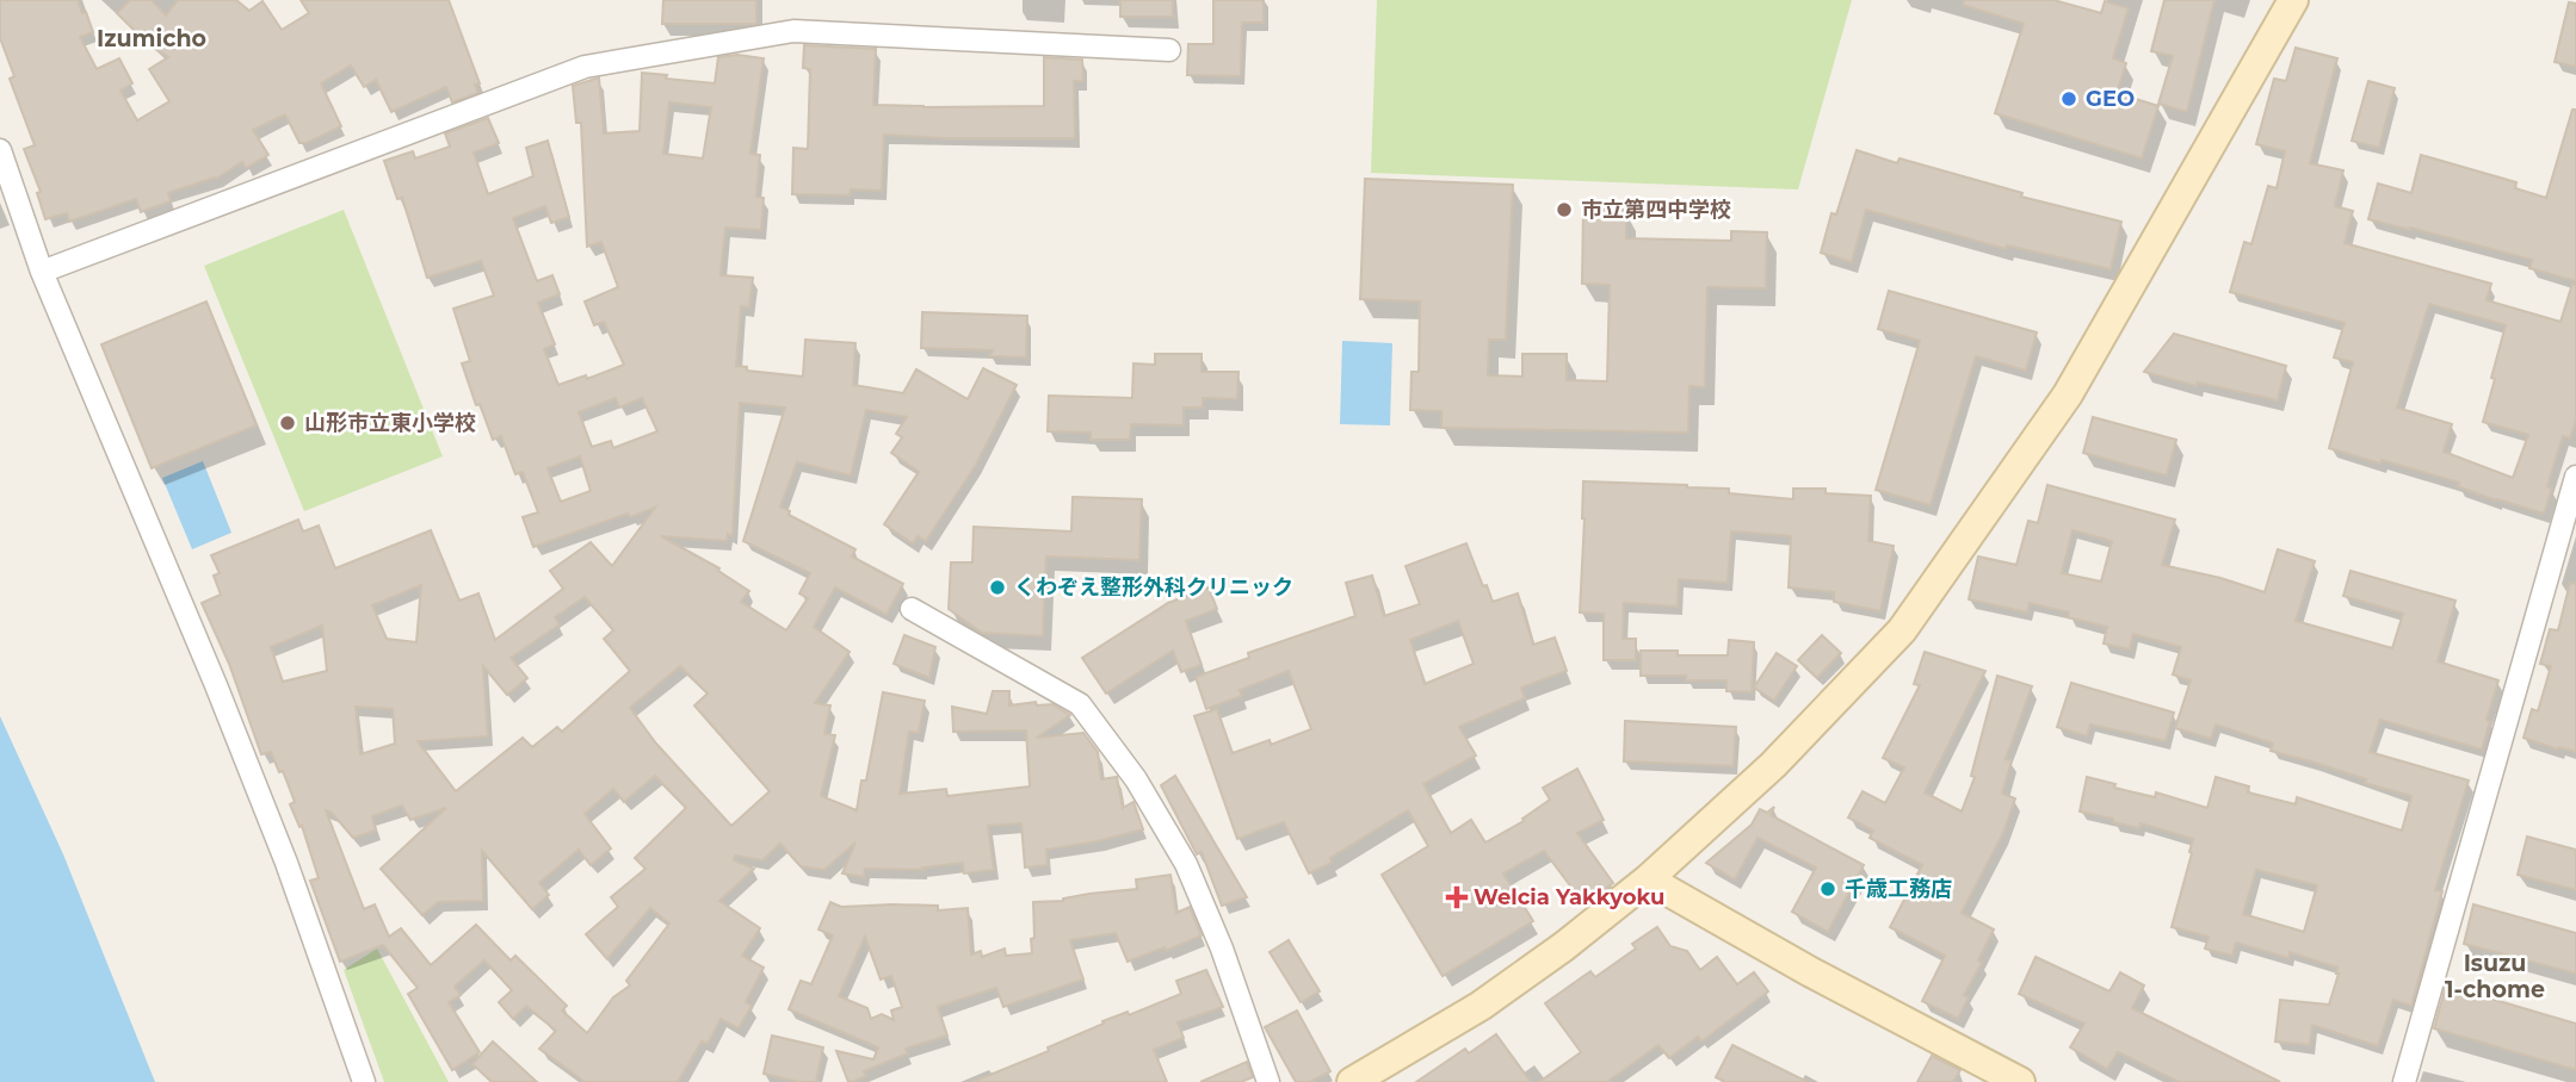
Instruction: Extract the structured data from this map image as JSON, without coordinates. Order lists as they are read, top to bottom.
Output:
{
  "districts": ["Izumicho", "Isuzu 1-chome"],
  "places": {
    "other": [
      "GEO",
      "市立第四中学校",
      "山形市立東小学校",
      "くわぞえ整形外科クリニック",
      "千歳工務店"
    ],
    "health": ["Welcia Yakkyoku"]
  }
}
